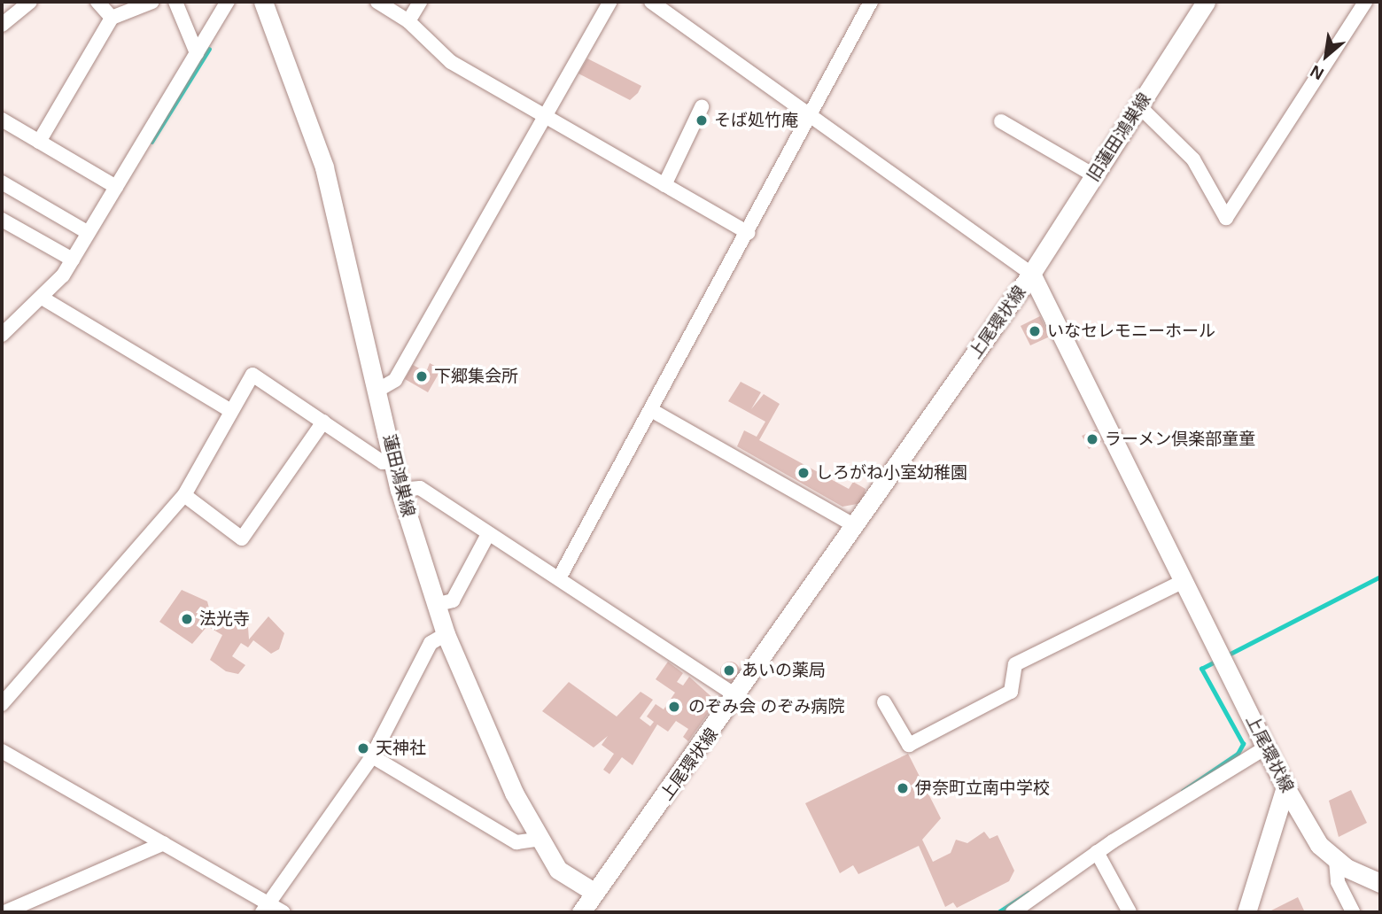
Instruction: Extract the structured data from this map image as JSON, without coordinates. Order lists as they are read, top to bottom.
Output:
{
  "streets": {
    "main road": ["旧蓮田鴻巣線", "上尾環状線", "蓮田鴻巣線"]
  },
  "crossings": [
    ["旧蓮田鴻巣線", "上尾環状線"],
    ["上尾環状線", "蓮田鴻巣線"]
  ],
  "places": [
    "そば処竹庵",
    "いなセレモニーホール",
    "下郷集会所",
    "ラーメン倶楽部童童",
    "しろがね小室幼稚園",
    "法光寺",
    "あいの薬局",
    "のぞみ会 のぞみ病院",
    "天神社",
    "伊奈町立南中学校"
  ],
  "north": "bottom left"
}
